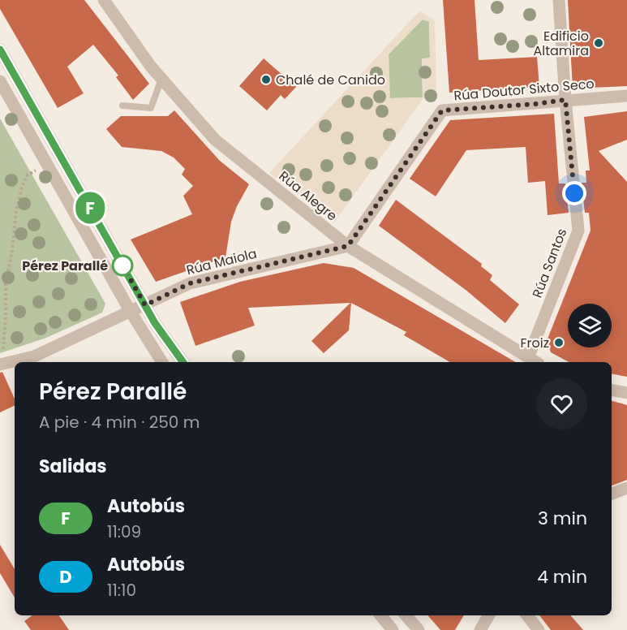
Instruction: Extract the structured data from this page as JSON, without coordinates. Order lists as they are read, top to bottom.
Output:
{
  "streets": {
    "street": [
      "Rúa Doutor Sixto Seco",
      "Rúa Alegre",
      "Rúa Maiola",
      "Rúa Santos"
    ]
  },
  "crossings": [
    ["Rúa Doutor Sixto Seco", "Rúa Alegre"],
    ["Rúa Doutor Sixto Seco", "Rúa Maiola"],
    ["Rúa Doutor Sixto Seco", "Rúa Santos"],
    ["Rúa Alegre", "Rúa Maiola"],
    ["Rúa Alegre", "Rúa Santos"]
  ],
  "places": [
    "Edificio Altamira",
    "Chalé de Canido",
    "Pérez Parallé",
    "Froiz"
  ],
  "lines": ["bus line F"],
  "page": {
    "on_map": "F",
    "heading": [
      ["Pérez Parallé", "A pie · 4 min · 250 m"],
      "Salidas"
    ],
    "list": [
      {
        "mark": "F",
        "name": "Autobús",
        "note": "11:09",
        "value": "3 min"
      },
      {
        "mark": "D",
        "name": "Autobús",
        "note": "11:10",
        "value": "4 min"
      }
    ]
  }
}
